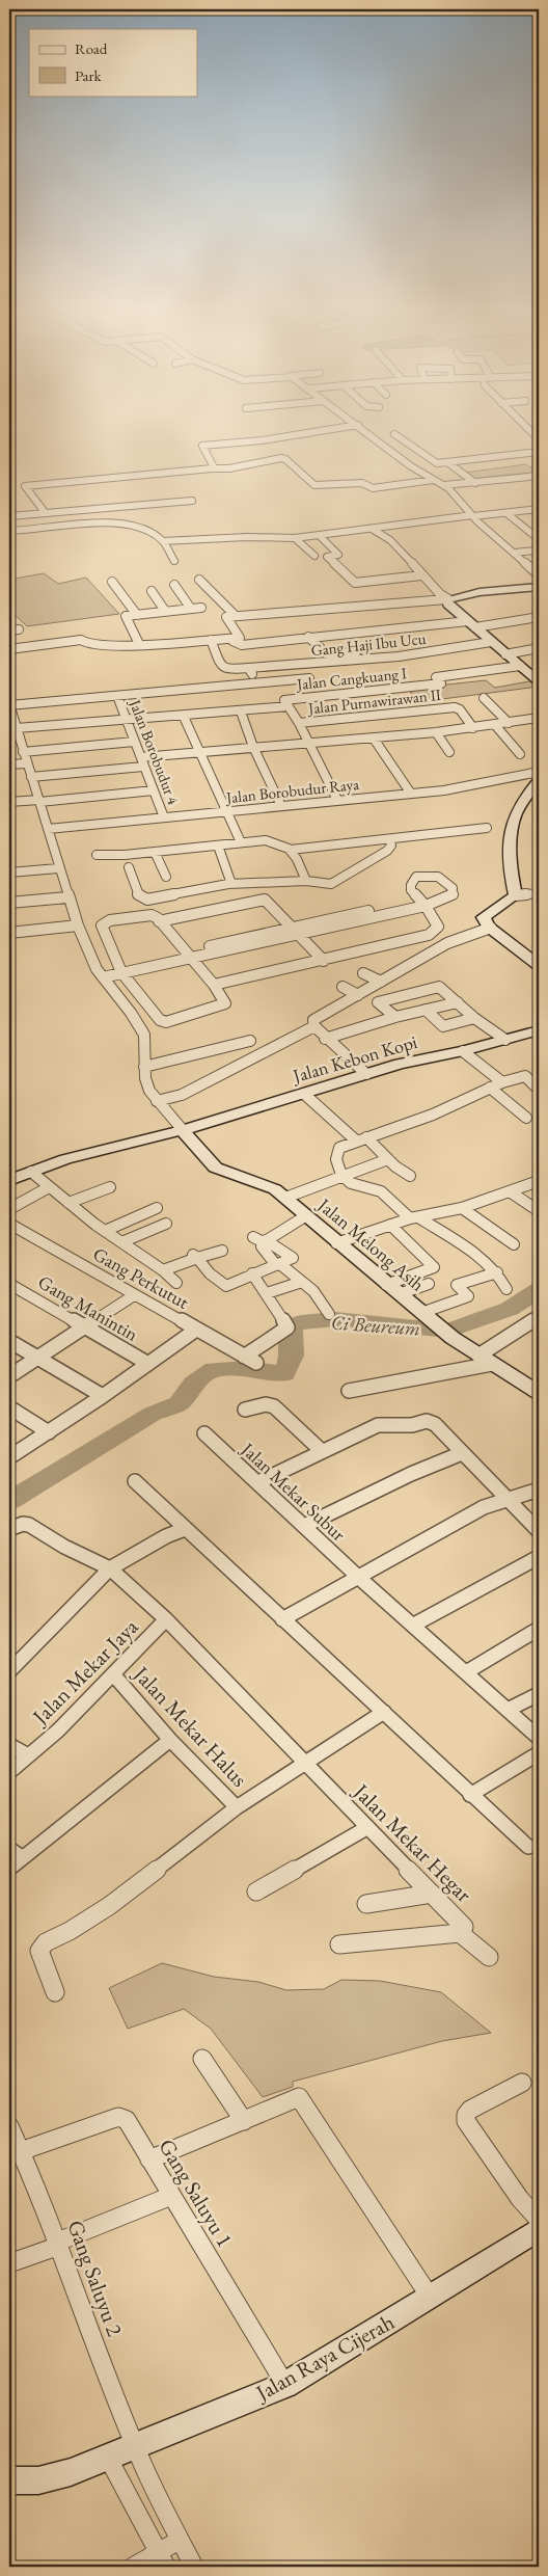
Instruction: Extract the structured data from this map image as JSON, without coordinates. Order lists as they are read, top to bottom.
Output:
{
  "streets": {
    "main road": ["Jalan Kebon Kopi", "Jalan Melong Asih", "Jalan Raya Cijerah"],
    "street": [
      "Gang Haji Ibu Ucu",
      "Jalan Cangkuang I",
      "Jalan Purnawirawan II",
      "Jalan Borobudur 4",
      "Jalan Borobudur Raya",
      "Gang Perkutut",
      "Gang Manintin",
      "Jalan Mekar Subur",
      "Jalan Mekar Jaya",
      "Jalan Mekar Halus",
      "Jalan Mekar Hegar",
      "Gang Saluyu 1",
      "Gang Saluyu 2"
    ]
  },
  "crossings": [
    ["Jalan Borobudur 4", "Jalan Borobudur Raya"],
    ["Jalan Kebon Kopi", "Jalan Melong Asih"],
    ["Jalan Mekar Jaya", "Jalan Mekar Halus"],
    ["Jalan Mekar Jaya", "Jalan Mekar Hegar"],
    ["Gang Saluyu 1", "Gang Saluyu 2"],
    ["Gang Saluyu 1", "Jalan Raya Cijerah"],
    ["Gang Saluyu 2", "Jalan Raya Cijerah"]
  ],
  "water": ["Ci Beureum"],
  "legend": ["Road", "Park"]
}
